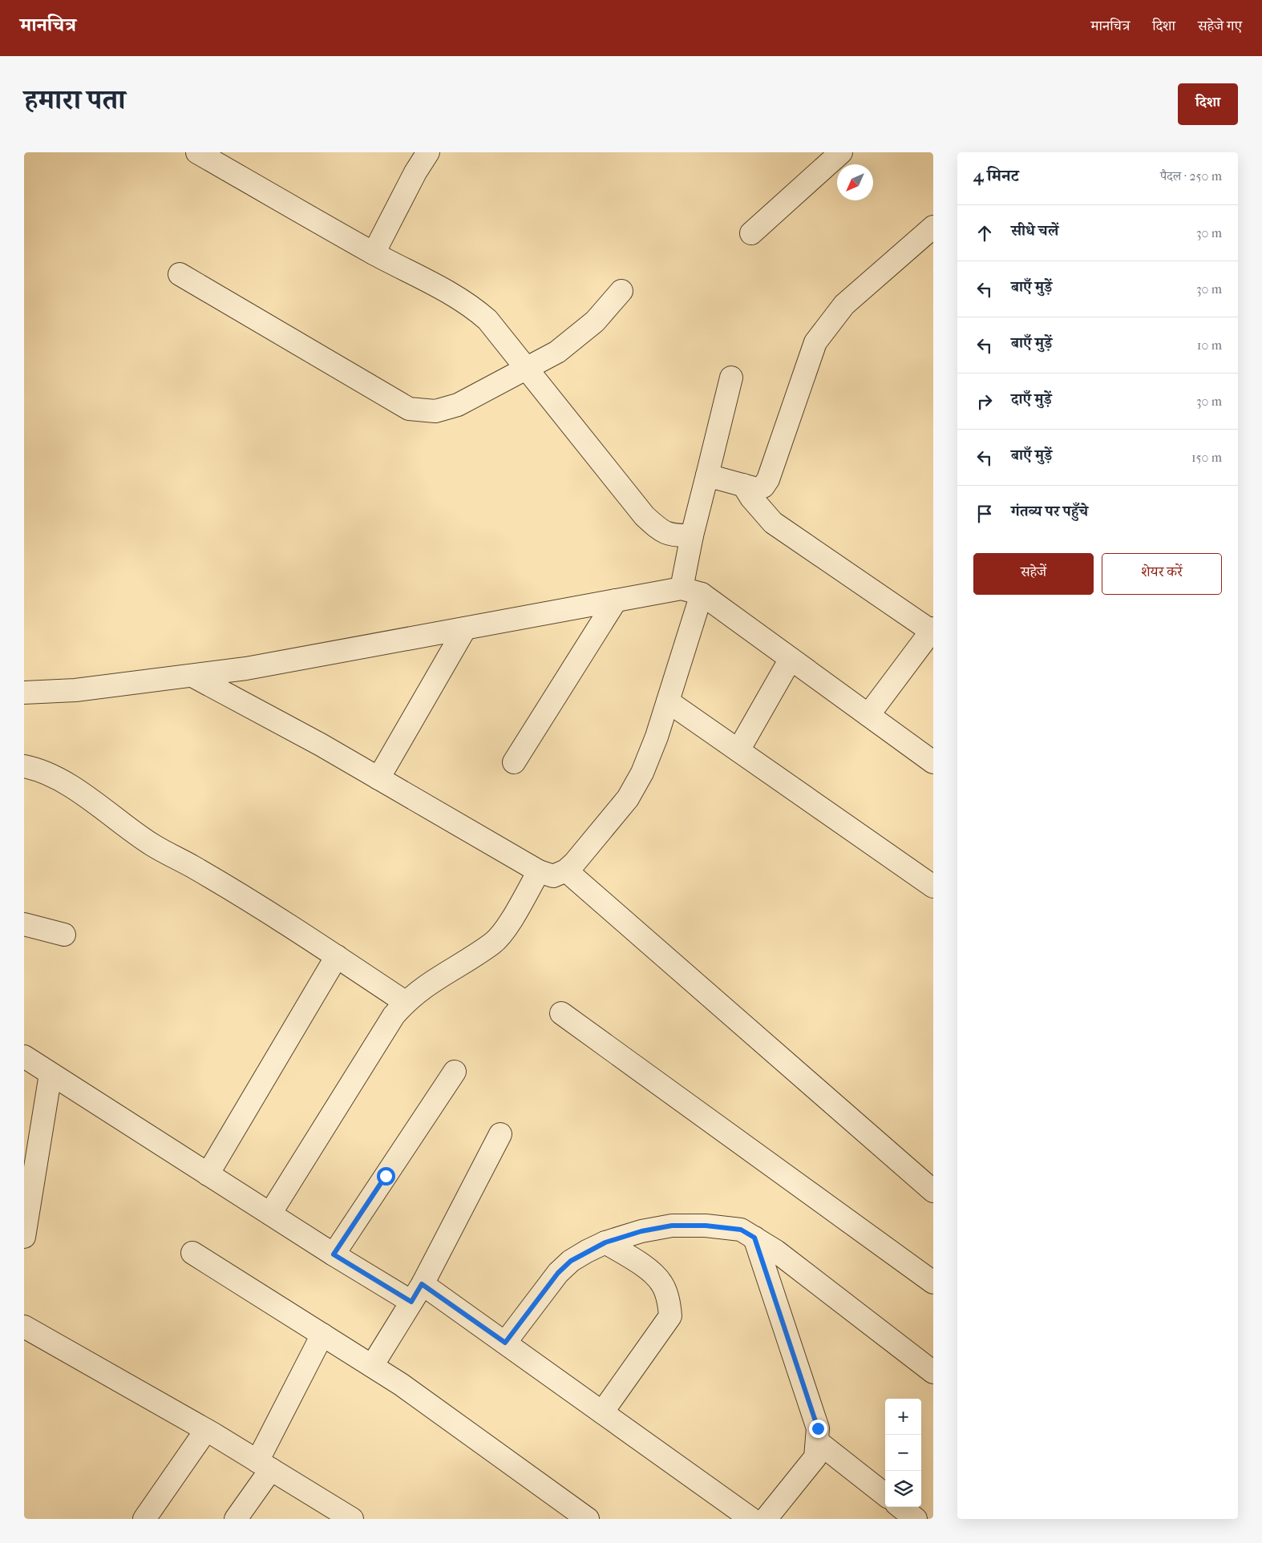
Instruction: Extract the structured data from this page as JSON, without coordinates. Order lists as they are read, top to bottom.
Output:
{
  "north": "bottom left",
  "page": {
    "header": "मानचित्र",
    "nav": ["मानचित्र", "दिशा", "सहेजे गए"],
    "title": "हमारा पता",
    "buttons": [
      "दिशा",
      ["सहेजें", "शेयर करें"]
    ],
    "heading": ["4 मिनट", "पैदल · 250 m"],
    "list": [
      ["सीधे चलें", "30 m"],
      ["बाएँ मुड़ें", "30 m"],
      ["बाएँ मुड़ें", "10 m"],
      ["दाएँ मुड़ें", "30 m"],
      ["बाएँ मुड़ें", "150 m"],
      "गंतव्य पर पहुँचे"
    ],
    "map_buttons": ["+", "−"]
  }
}
